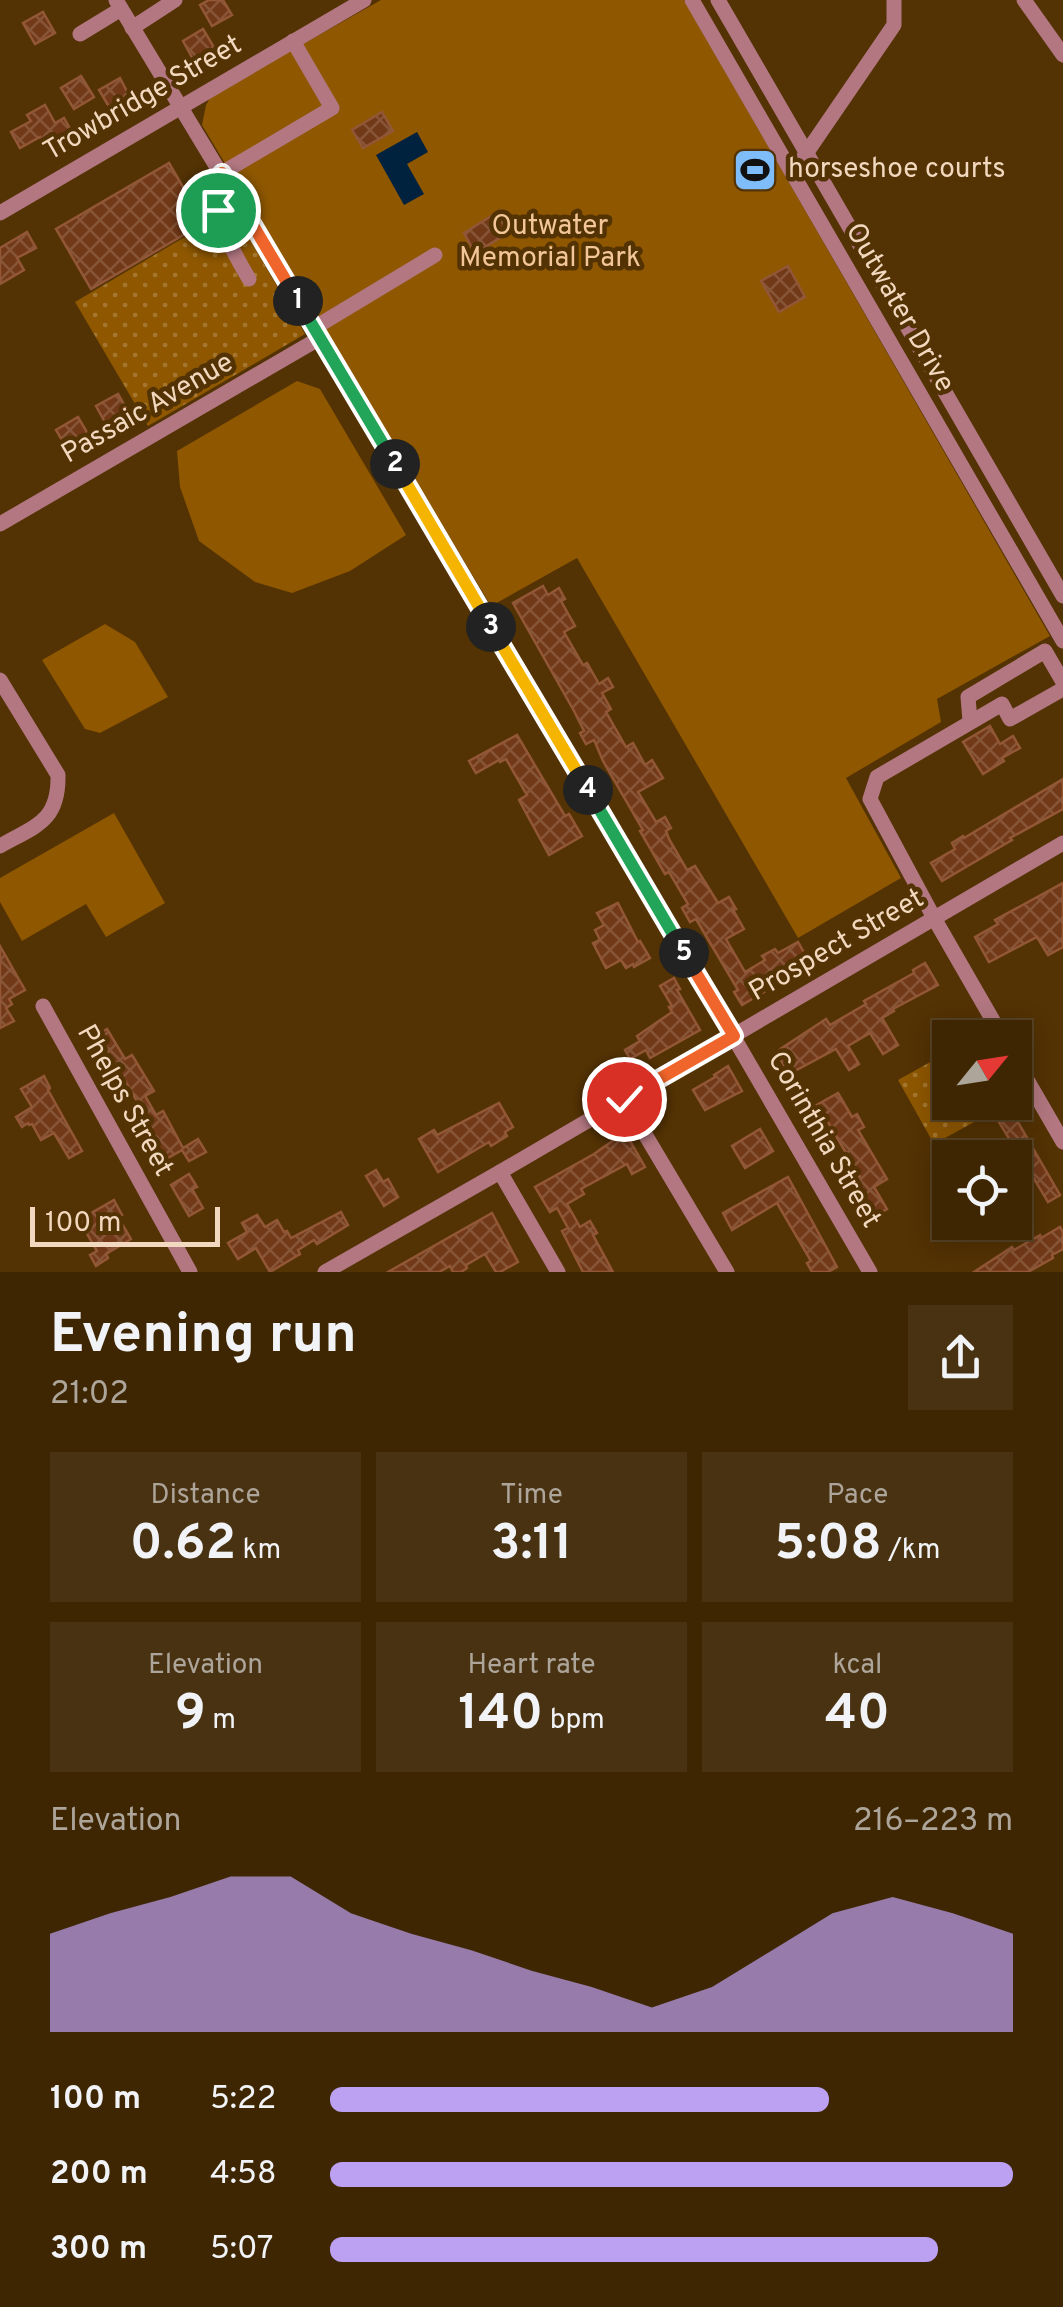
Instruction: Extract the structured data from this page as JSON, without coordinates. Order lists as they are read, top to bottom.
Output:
{
  "streets": {
    "street": [
      "Trowbridge Street",
      "Outwater Drive",
      "Passaic Avenue",
      "Prospect Street",
      "Phelps Street",
      "Corinthia Street"
    ]
  },
  "crossings": [
    ["Trowbridge Street", "Corinthia Street"],
    ["Passaic Avenue", "Corinthia Street"],
    ["Prospect Street", "Corinthia Street"]
  ],
  "parks": ["Outwater Memorial Park"],
  "places": {
    "sports": ["horseshoe courts"]
  },
  "scale_bar": "100 m",
  "north": "top right",
  "page": {
    "pins": [
      "1",
      "2",
      "3",
      "4",
      "5"
    ],
    "scale": "100 m",
    "heading": ["Evening run", "21:02"],
    "stats": [
      ["Distance", "0.62 km"],
      ["Time", "3:11"],
      ["Pace", "5:08 /km"],
      ["Elevation", "9 m"],
      ["Heart rate", "140 bpm"],
      ["kcal", "40"]
    ],
    "chart": ["Elevation", "216–223 m"],
    "list": [
      {
        "name": "100 m",
        "note": "5:22"
      },
      {
        "name": "200 m",
        "note": "4:58"
      },
      {
        "name": "300 m",
        "note": "5:07"
      }
    ]
  }
}
